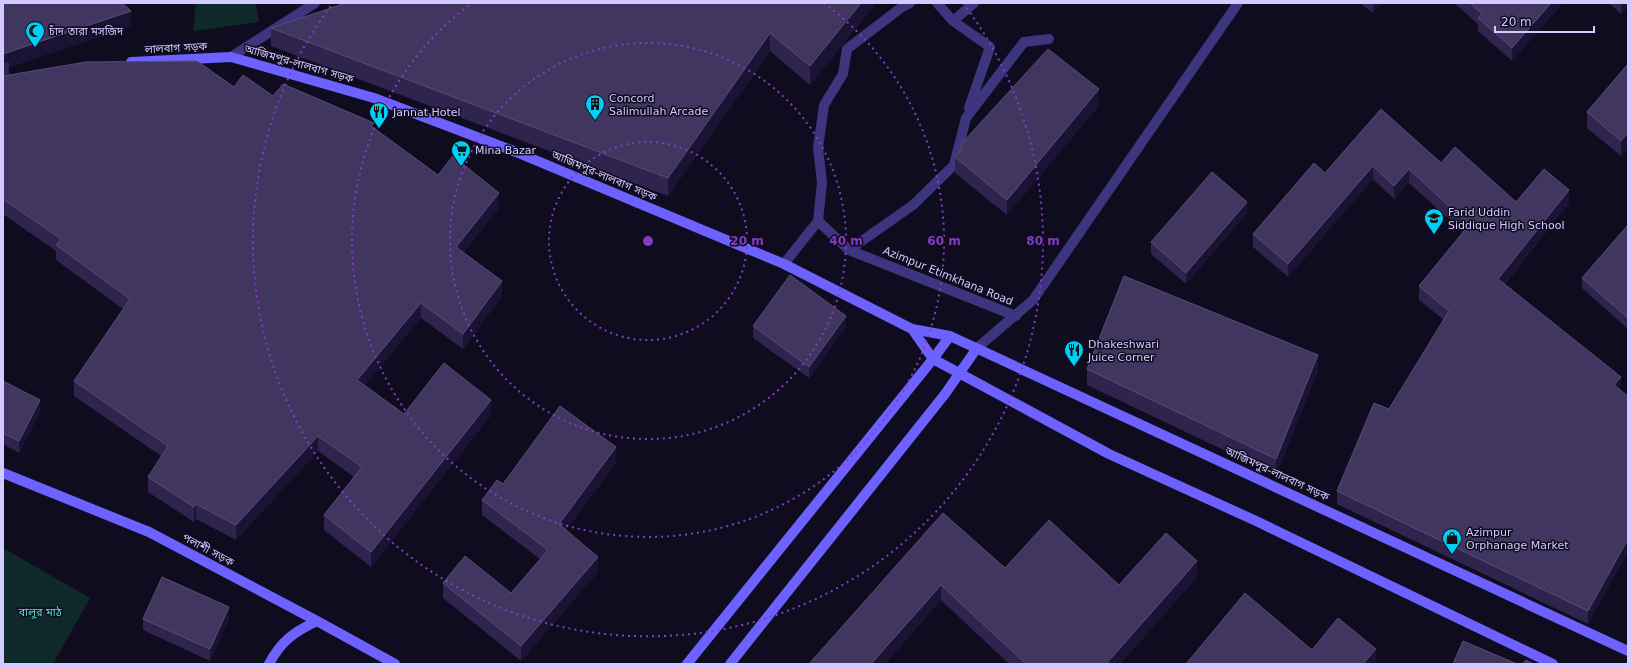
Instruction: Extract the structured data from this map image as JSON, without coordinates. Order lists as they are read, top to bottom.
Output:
{
  "streets": {
    "main road": ["লালবাগ সড়ক", "আজিমপুর-লালবাগ সড়ক", "পলাশী সড়ক"],
    "street": ["Azimpur Etimkhana Road"]
  },
  "crossings": [
    ["লালবাগ সড়ক", "আজিমপুর-লালবাগ সড়ক"]
  ],
  "parks": ["বালুর মাঠ"],
  "places": {
    "mosque": ["চাঁদ তারা মসজিদ"],
    "building": ["Concord Salimullah Arcade"],
    "restaurant": ["Jannat Hotel", "Dhakeshwari Juice Corner"],
    "supermarket": ["Mina Bazar"],
    "school or university": ["Farid Uddin Siddique High School"],
    "shop": ["Azimpur Orphanage Market"]
  },
  "scale_bar": "20 m",
  "rings": [
    "20 m",
    "40 m",
    "60 m",
    "80 m"
  ]
}
